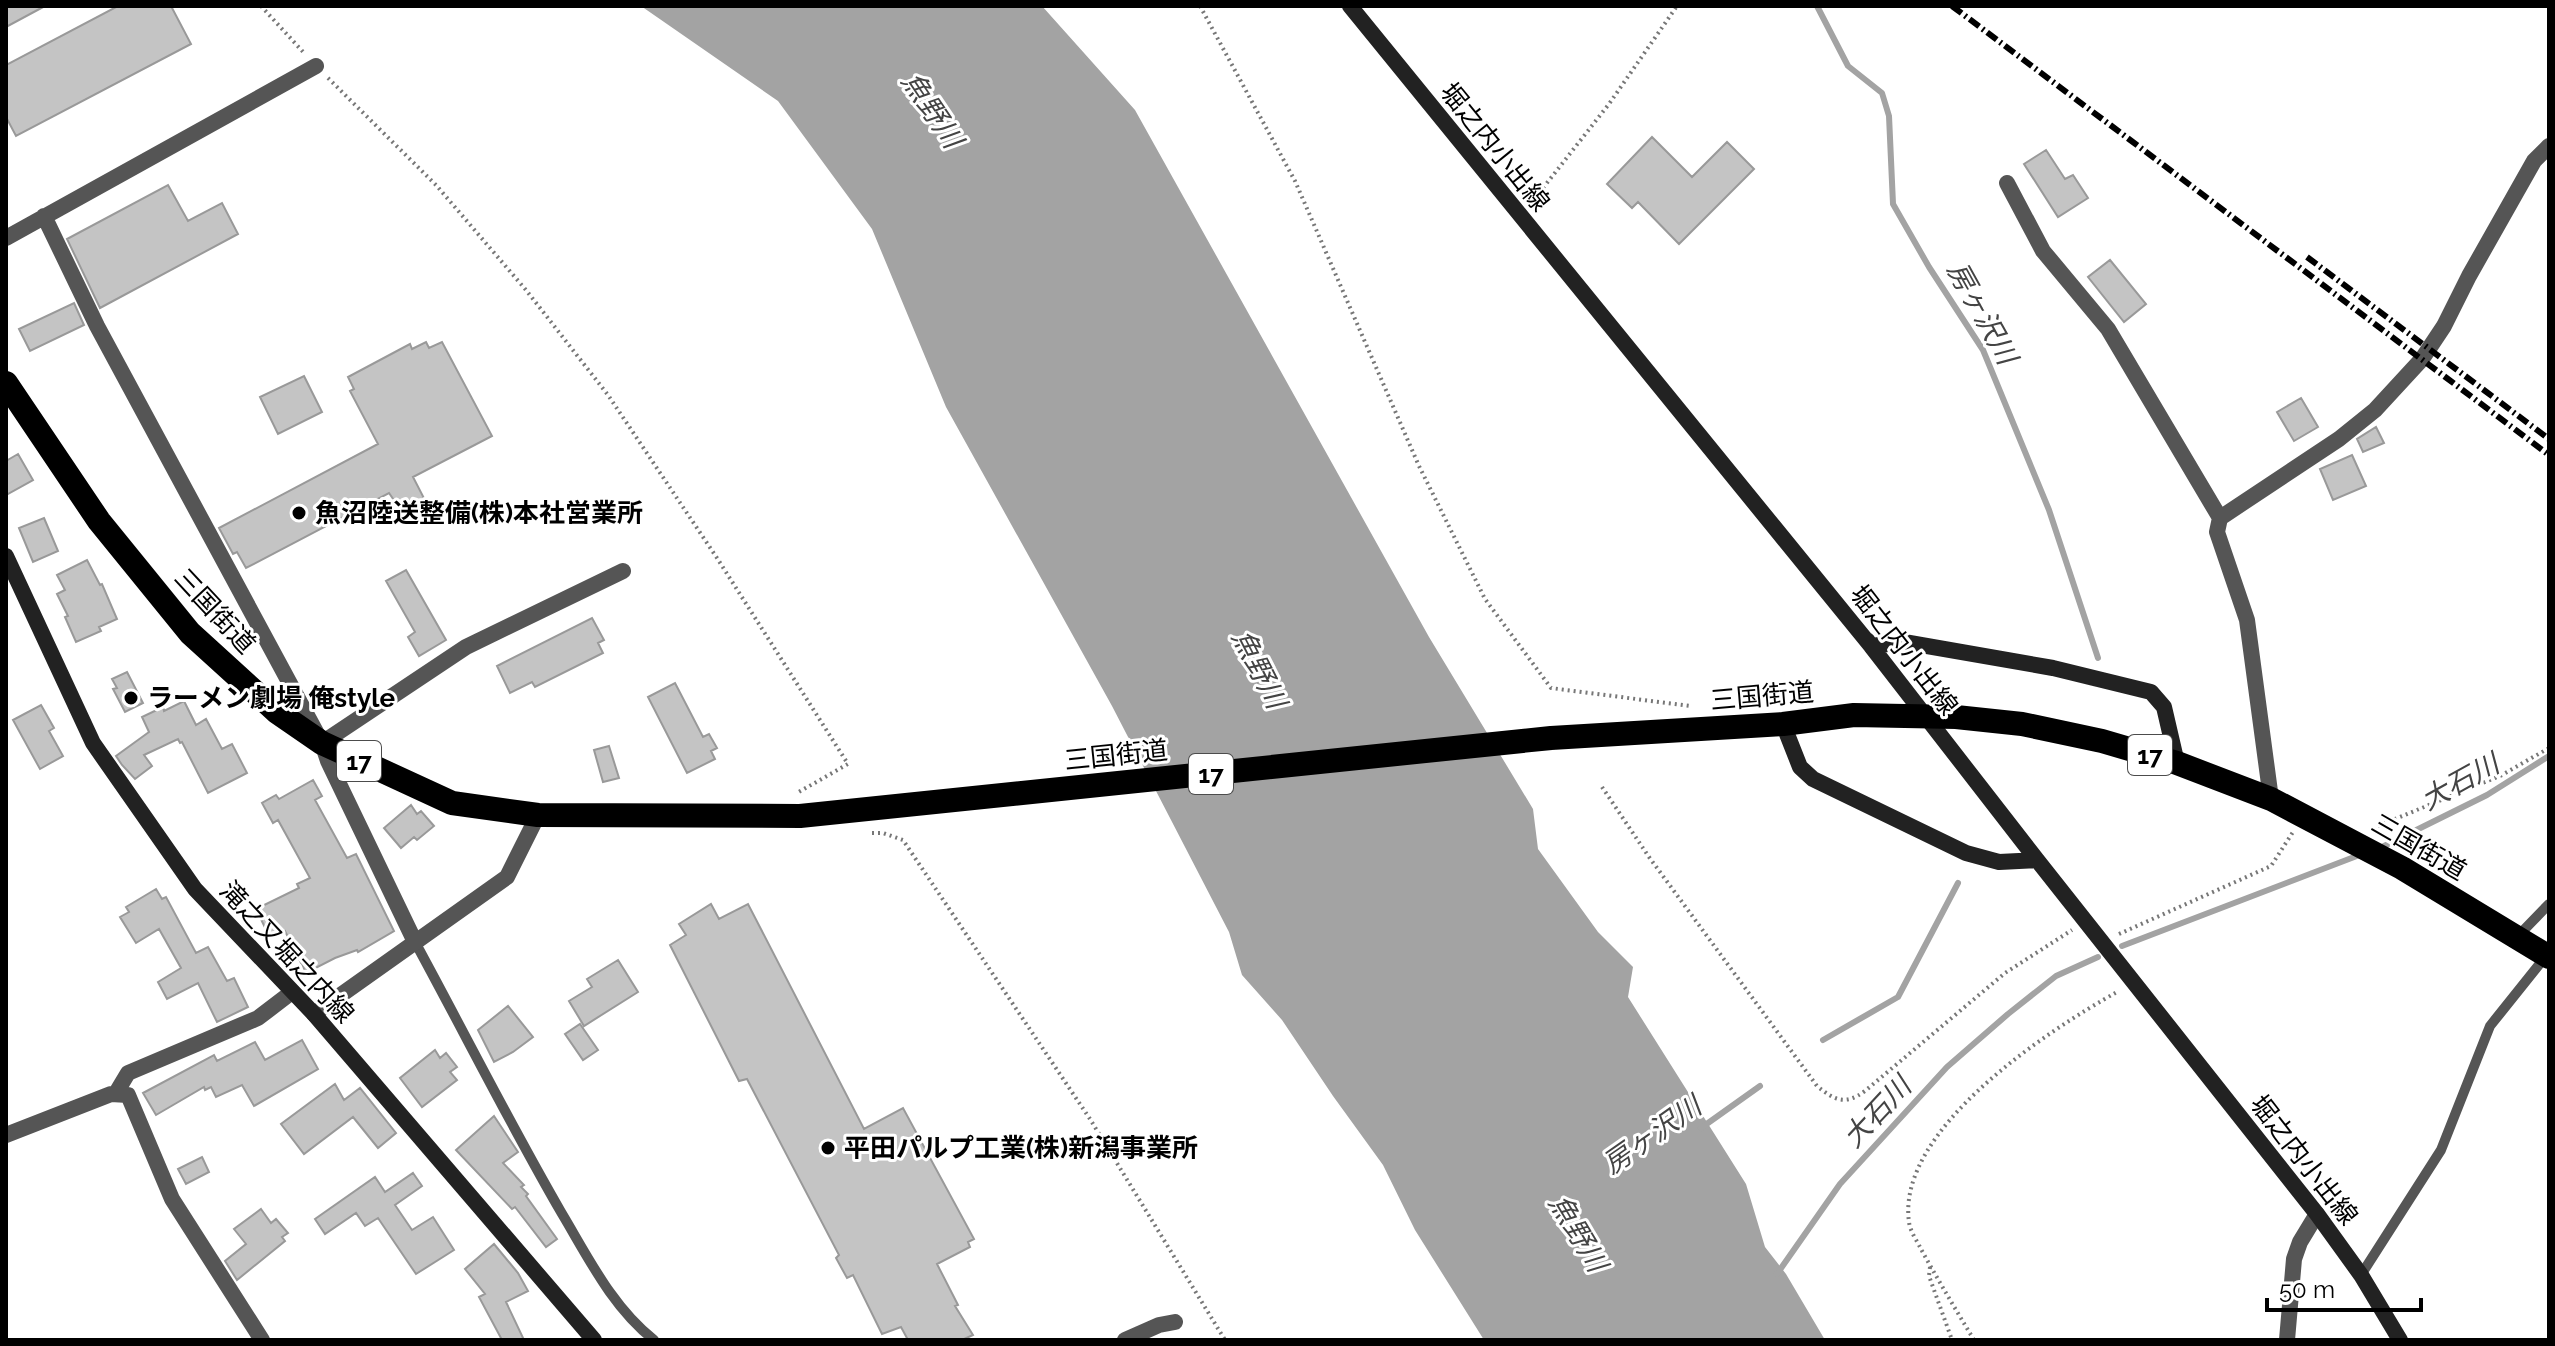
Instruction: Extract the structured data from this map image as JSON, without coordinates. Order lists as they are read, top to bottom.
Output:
{
  "streets": {
    "highway": ["三国街道", "17"],
    "main road": ["堀之内小出線", "滝之又堀之内線"]
  },
  "water": ["魚野川", "房ヶ沢川", "大石川"],
  "places": ["魚沼陸送整備(株)本社営業所", "ラーメン劇場 俺style", "平田パルプ工業(株)新潟事業所"],
  "scale_bar": "50 m"
}
